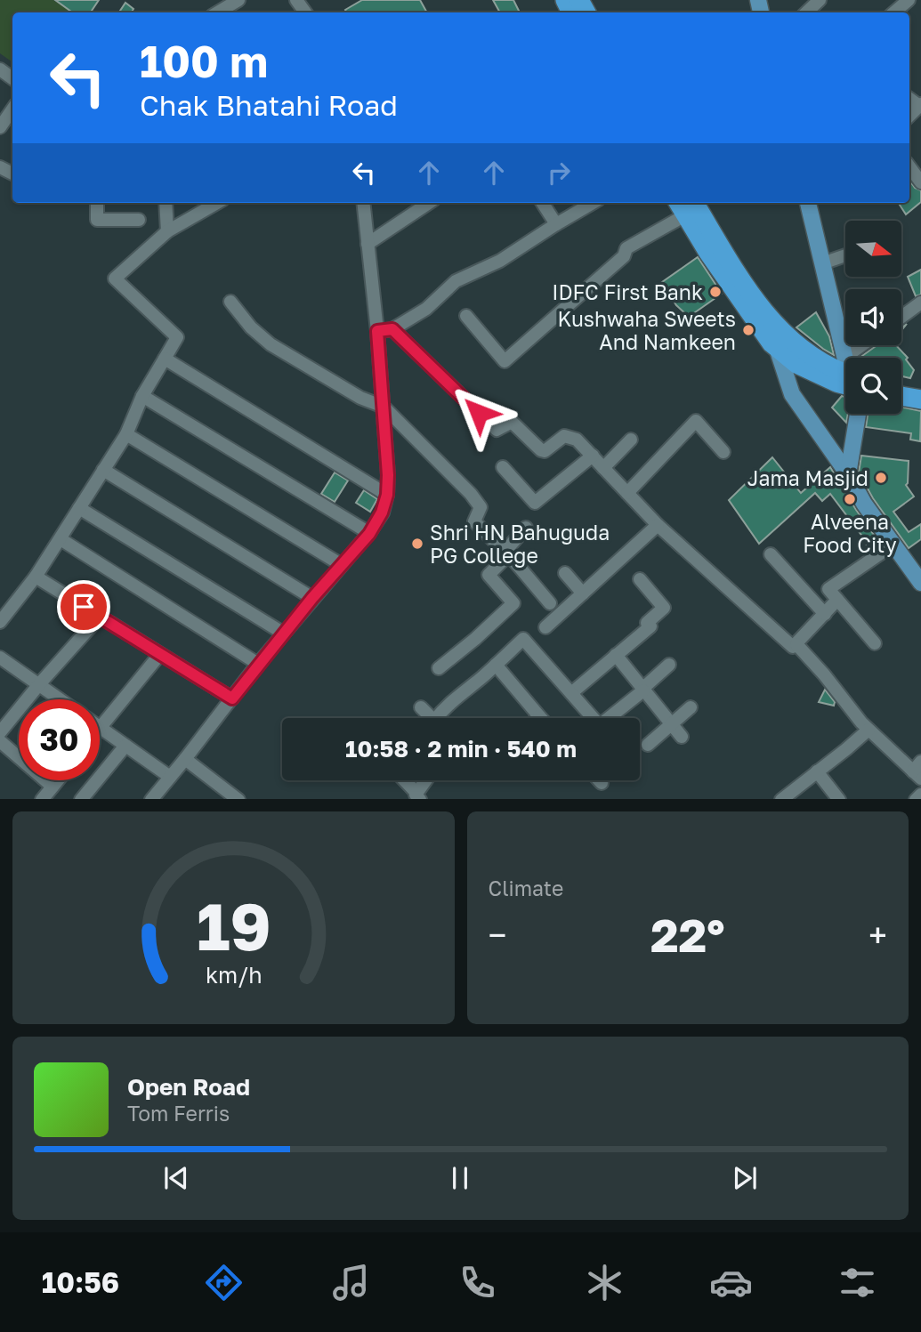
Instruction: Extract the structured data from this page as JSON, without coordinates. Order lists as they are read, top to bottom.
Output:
{
  "places": [
    "IDFC First Bank",
    "Kushwaha Sweets And Namkeen",
    "Jama Masjid",
    "Alveena Food City",
    "Shri HN Bahuguda PG College"
  ],
  "north": "right",
  "page": {
    "turn": ["100 m", "Chak Bhatahi Road"],
    "limit": "30",
    "trip": "10:58 · 2 min · 540 m",
    "tile": "Climate",
    "heat": ["−", "22°", "+"],
    "song": ["Open Road", "Tom Ferris"],
    "tabs": "10:56",
    "gauge": ["19", "km/h"]
  }
}
